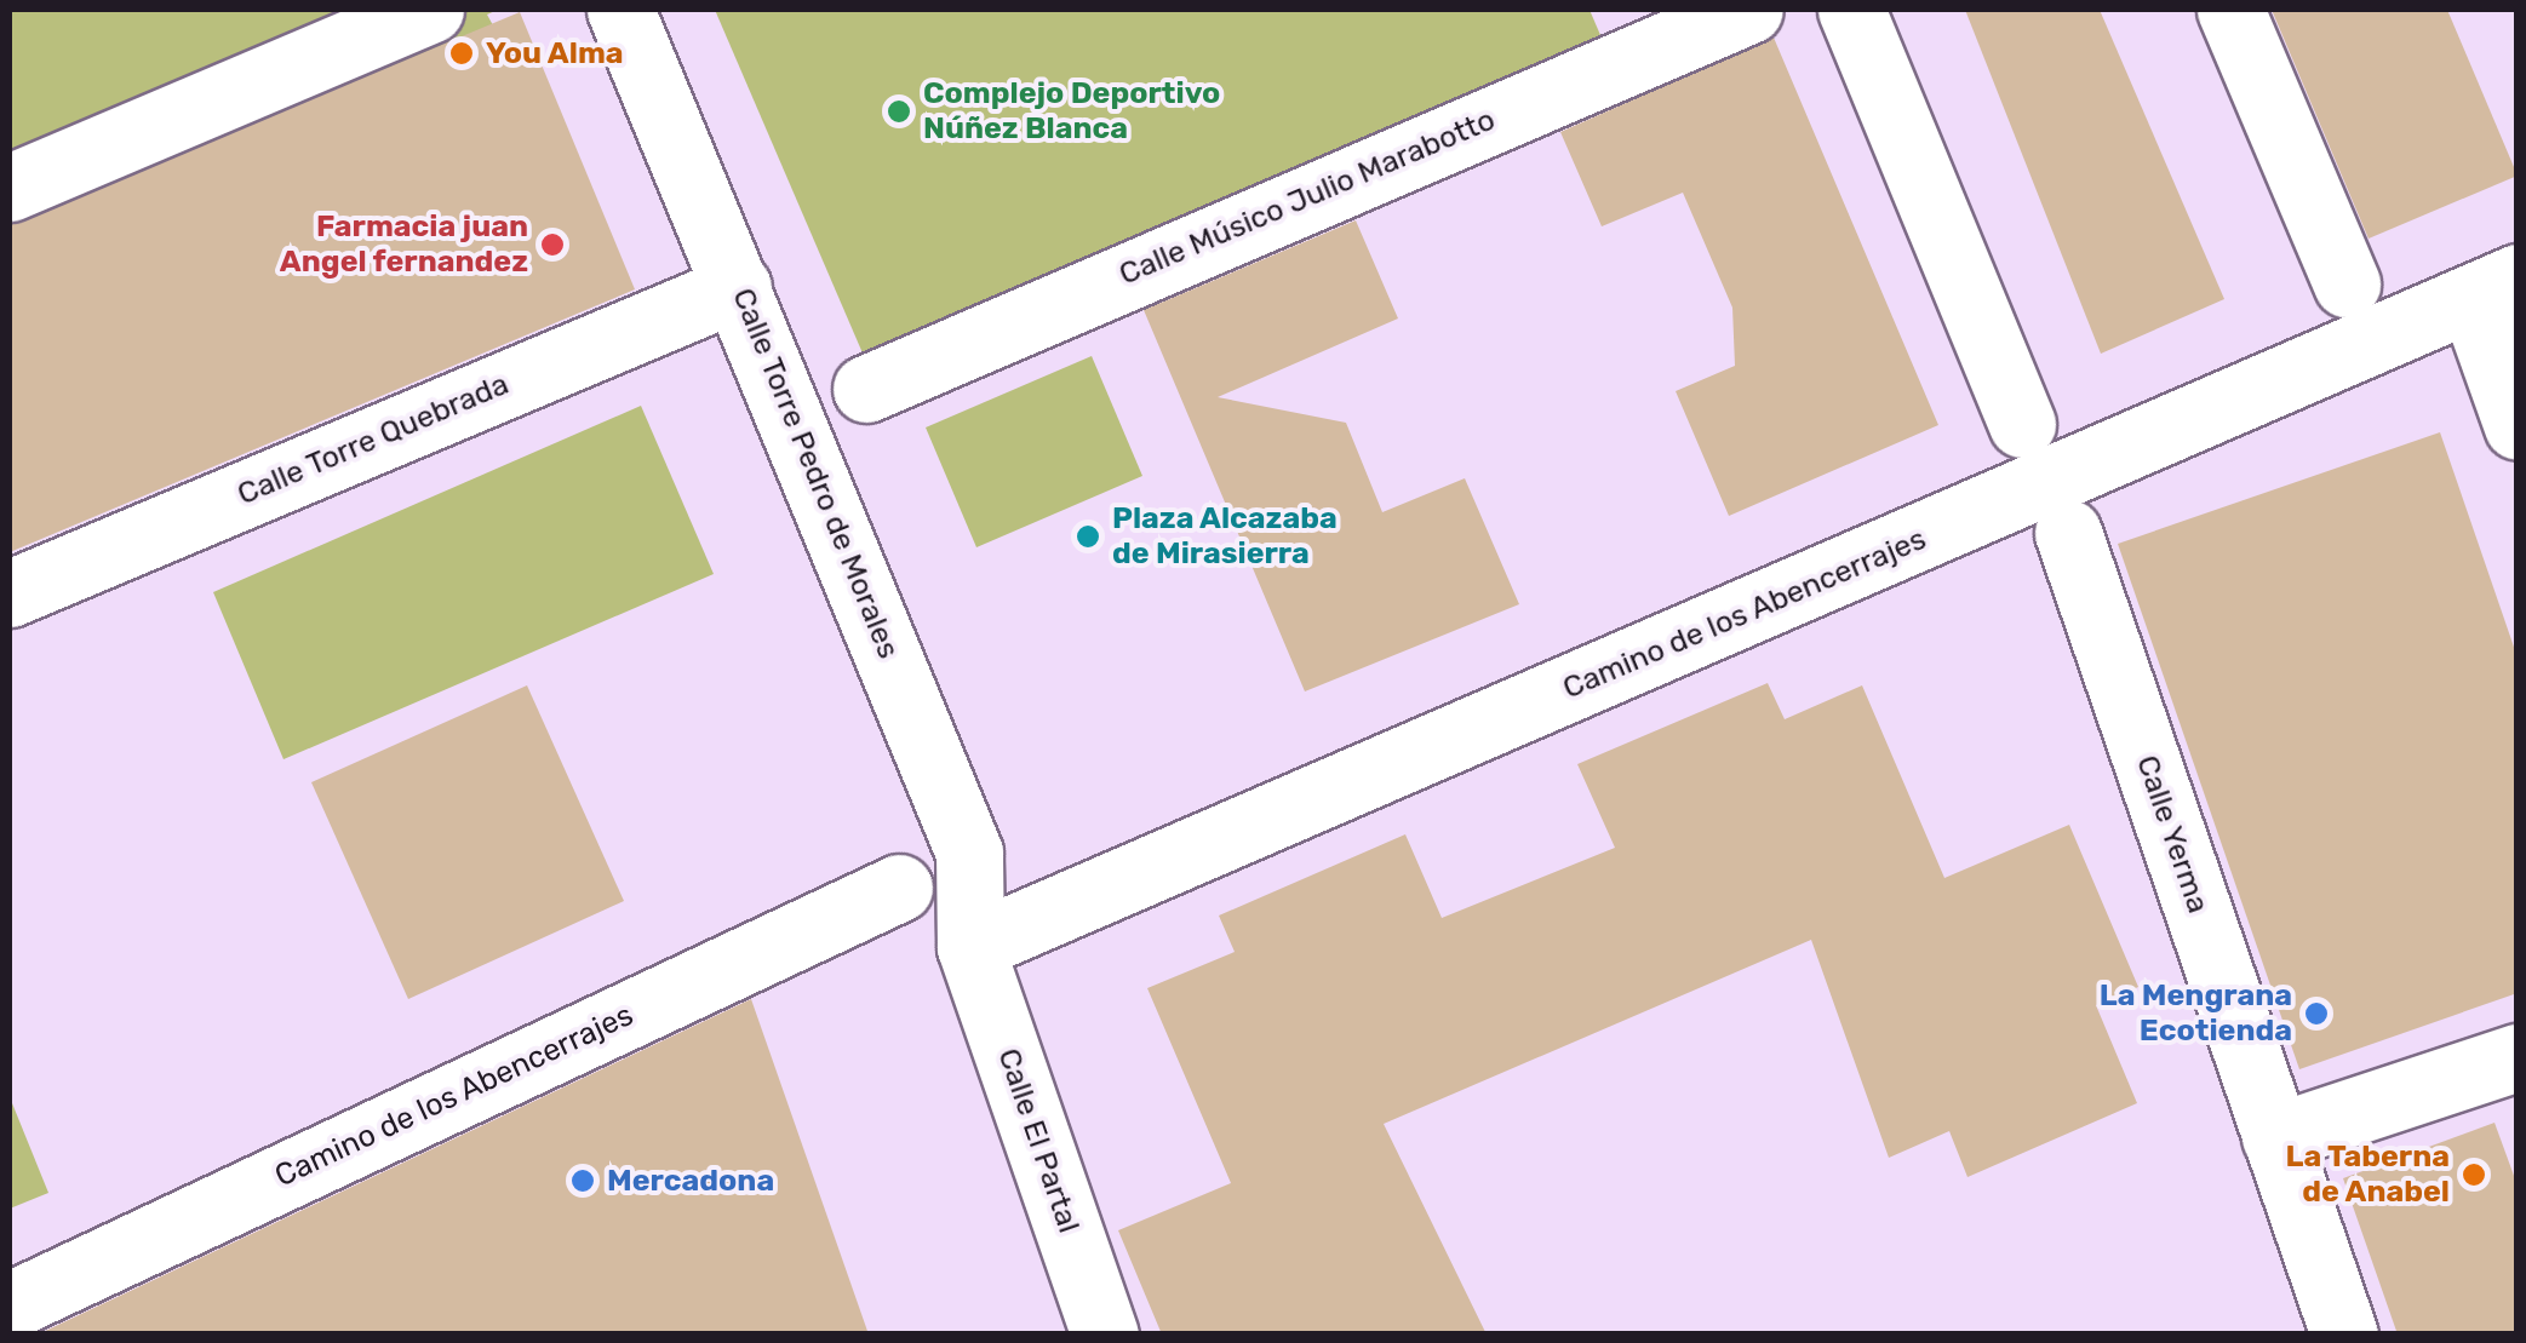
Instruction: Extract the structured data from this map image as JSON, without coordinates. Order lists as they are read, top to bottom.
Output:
{
  "streets": {
    "street": [
      "Calle Músico Julio Marabotto",
      "Calle Torre Quebrada",
      "Calle Torre Pedro de Morales",
      "Camino de los Abencerrajes",
      "Calle Yerma",
      "Calle El Partal"
    ]
  },
  "crossings": [
    ["Calle Torre Quebrada", "Calle Torre Pedro de Morales"],
    ["Calle Torre Pedro de Morales", "Camino de los Abencerrajes"],
    ["Calle Torre Pedro de Morales", "Calle El Partal"],
    ["Camino de los Abencerrajes", "Calle El Partal"]
  ],
  "places": [
    "You Alma",
    "Complejo Deportivo Núñez Blanca",
    "Farmacia juan Angel fernandez",
    "Plaza Alcazaba de Mirasierra",
    "La Mengrana Ecotienda",
    "La Taberna de Anabel",
    "Mercadona"
  ]
}
